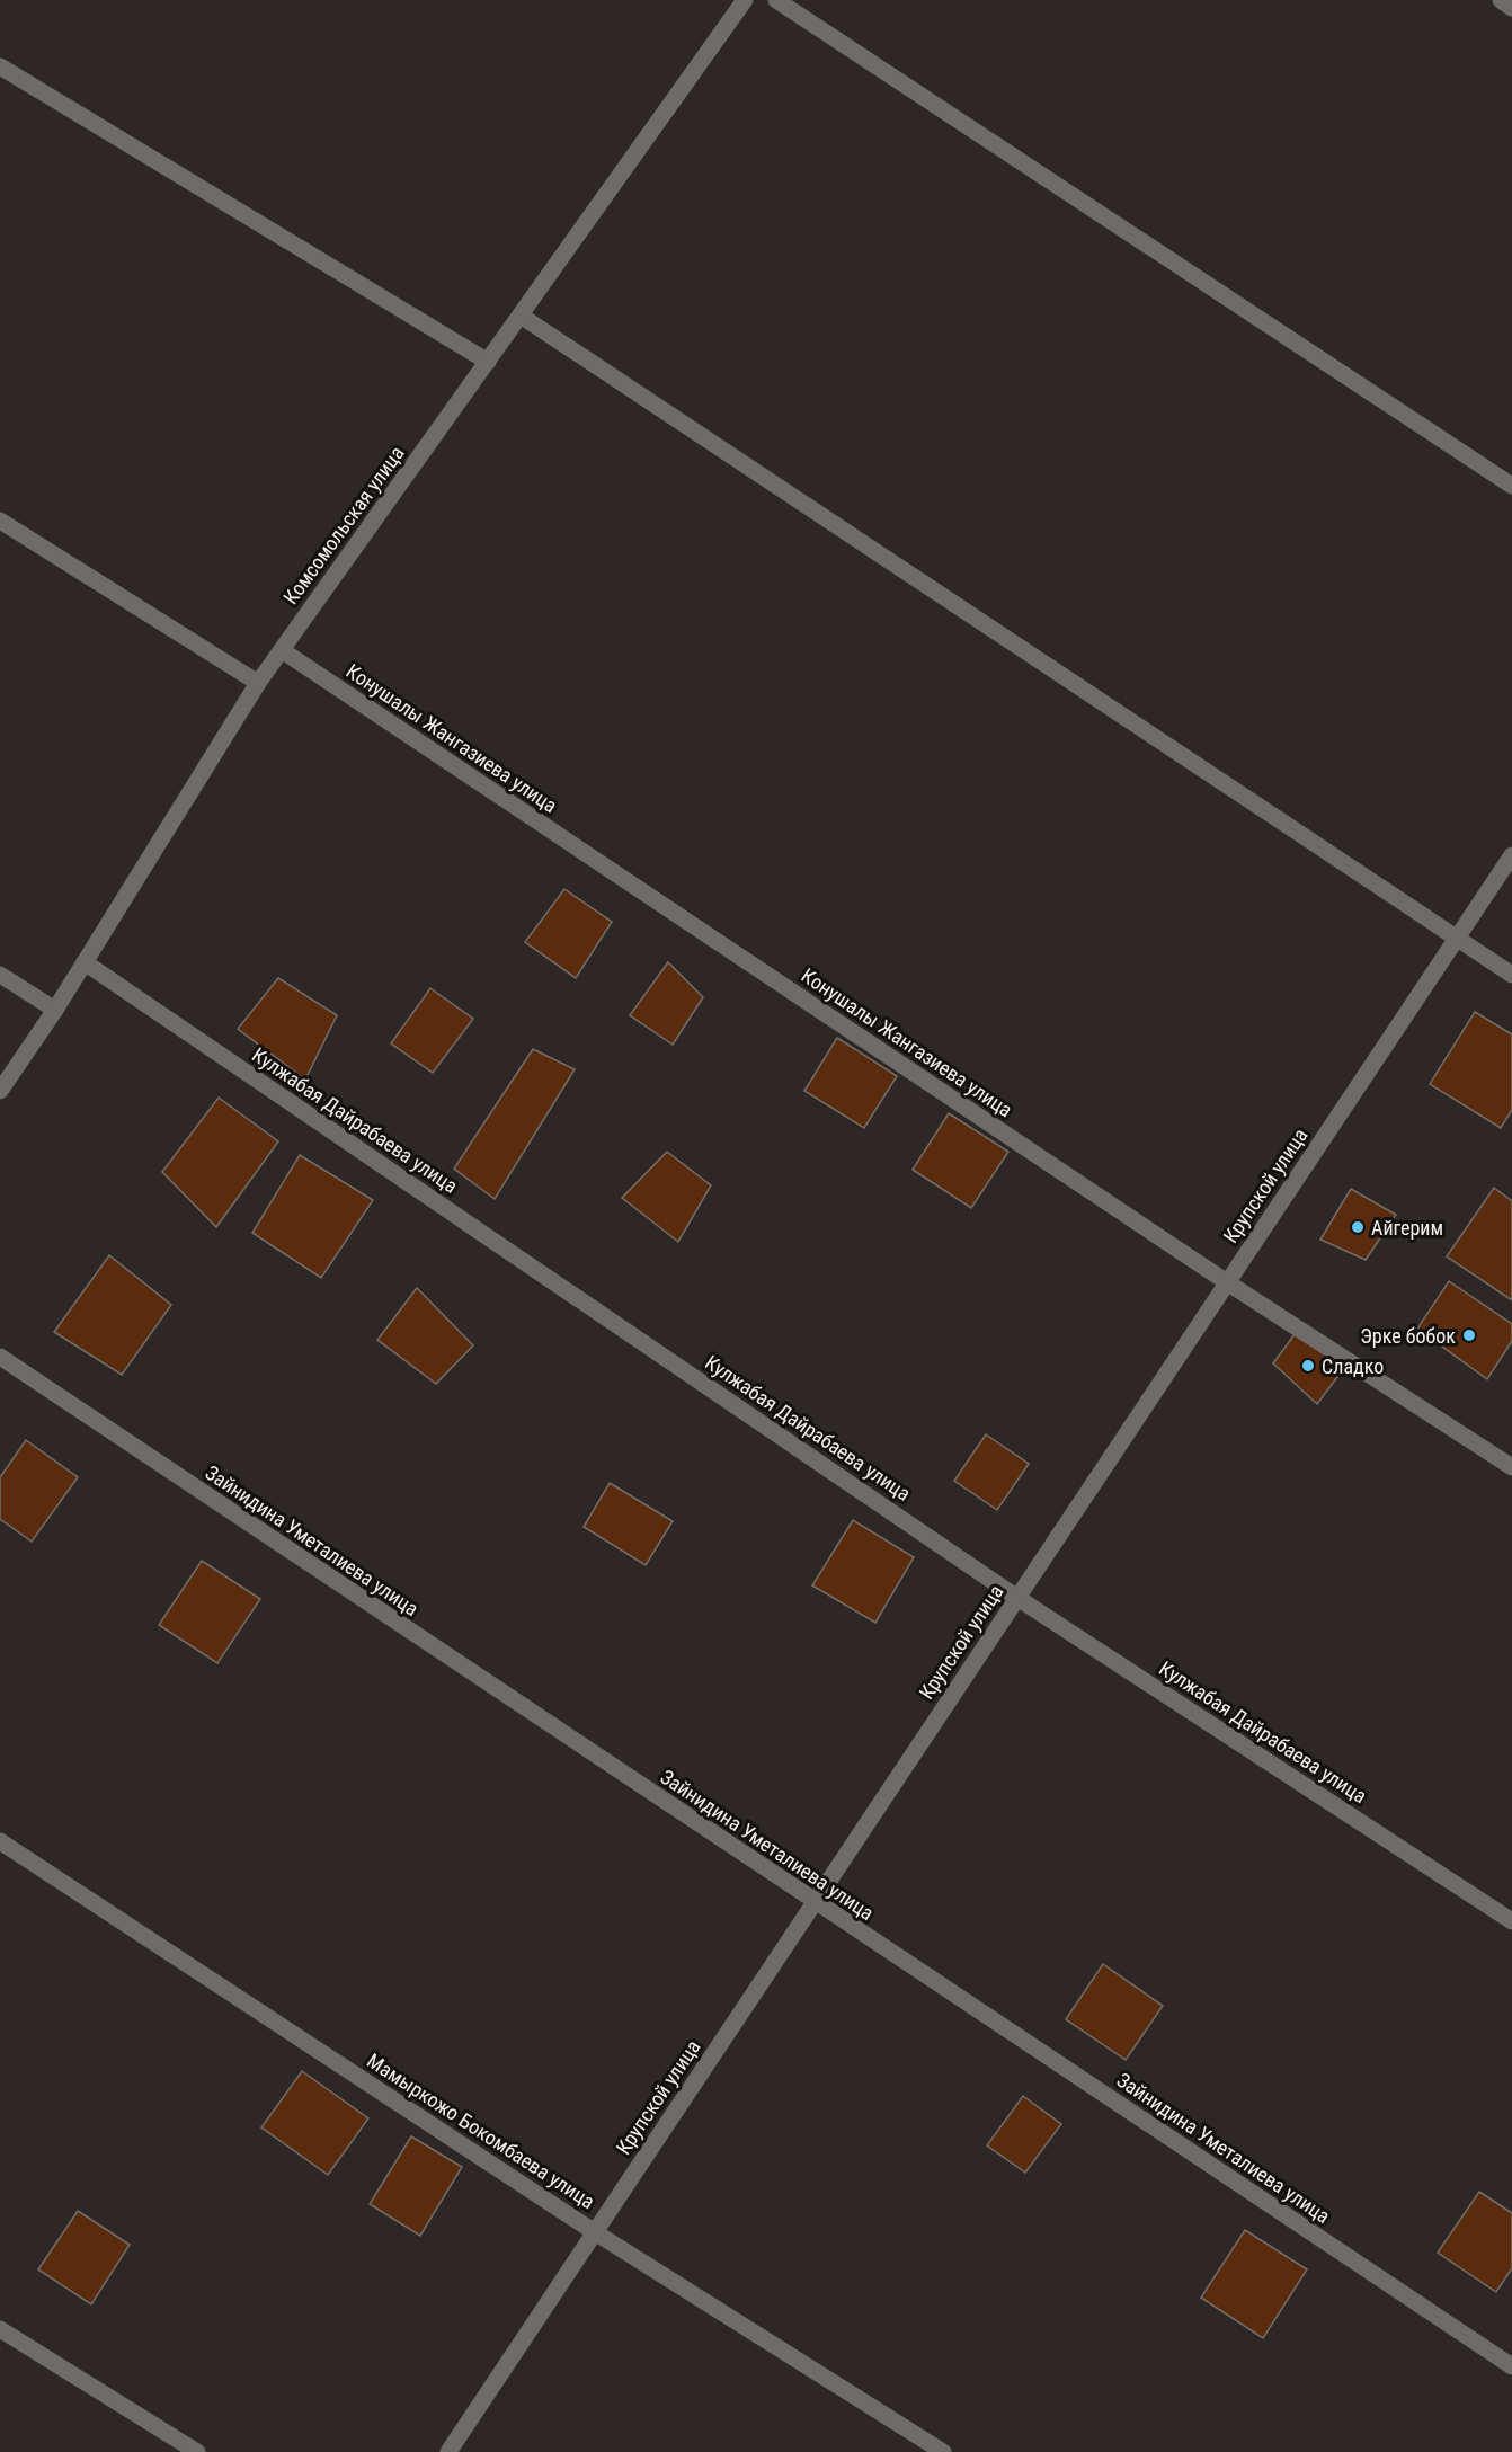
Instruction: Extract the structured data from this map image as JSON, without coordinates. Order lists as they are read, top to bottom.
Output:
{
  "streets": {
    "street": [
      "Комсомольская улица",
      "Конушалы Жангазиева улица",
      "Кулжабая Дайрабаева улица",
      "Крупской улица",
      "Зайнидина Уметалиева улица",
      "Мамыркожо Бокомбаева улица"
    ]
  },
  "crossings": [
    ["Комсомольская улица", "Конушалы Жангазиева улица"],
    ["Комсомольская улица", "Кулжабая Дайрабаева улица"],
    ["Конушалы Жангазиева улица", "Крупской улица"],
    ["Кулжабая Дайрабаева улица", "Крупской улица"],
    ["Крупской улица", "Зайнидина Уметалиева улица"],
    ["Крупской улица", "Мамыркожо Бокомбаева улица"]
  ],
  "places": ["Айгерим", "Эрке бобок", "Сладко"]
}
